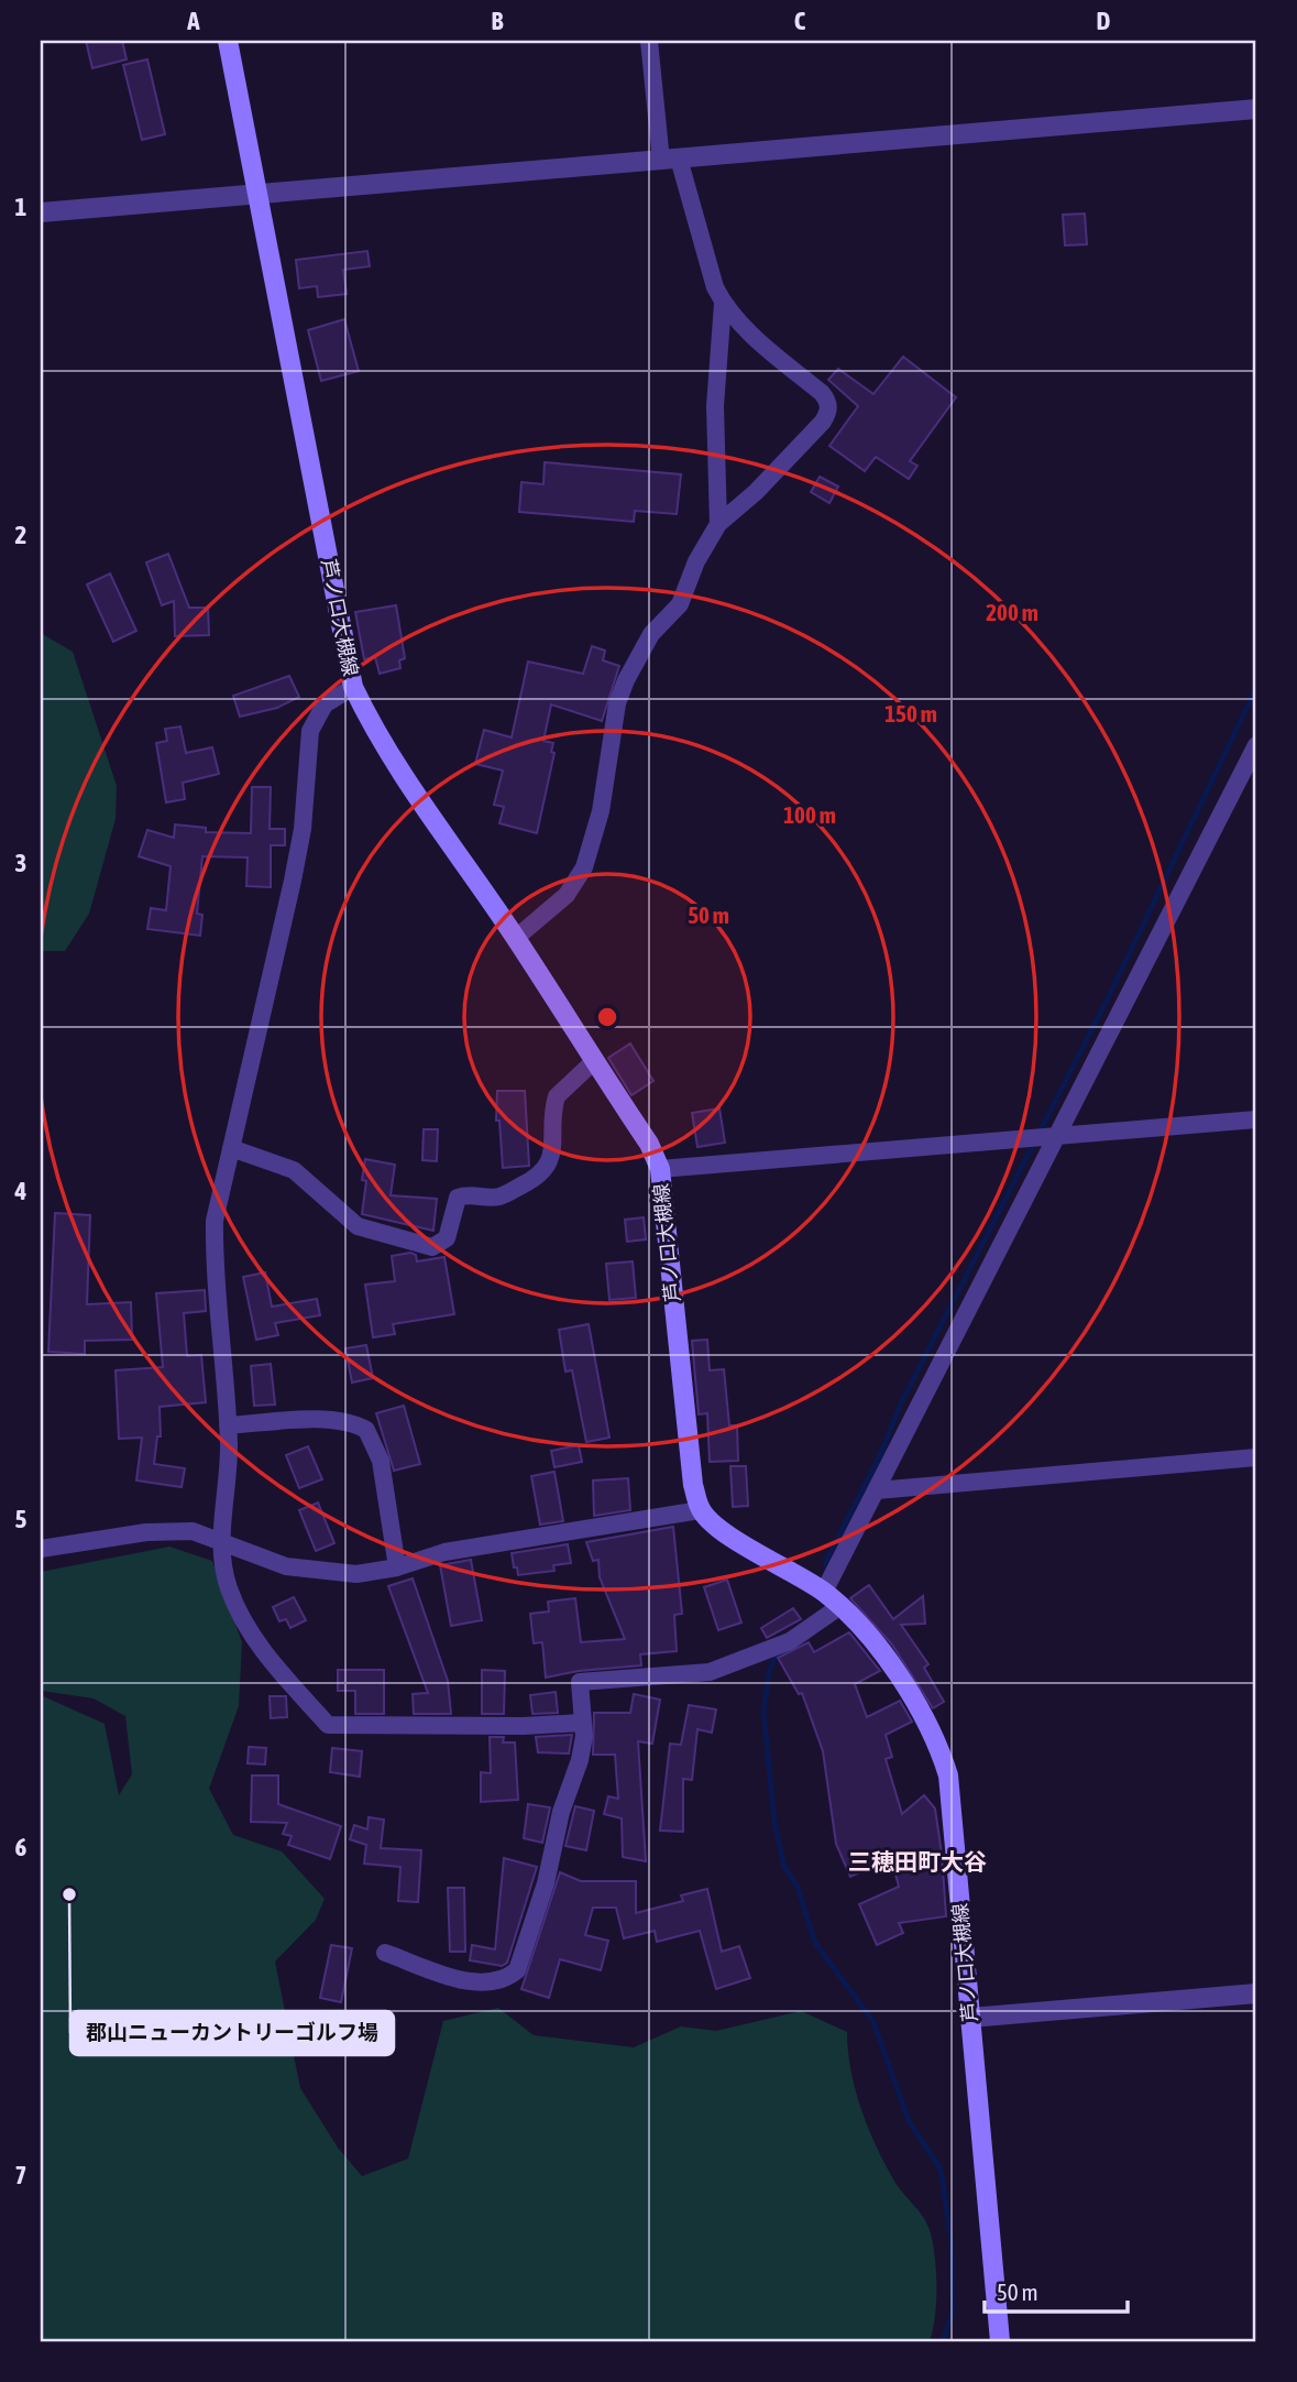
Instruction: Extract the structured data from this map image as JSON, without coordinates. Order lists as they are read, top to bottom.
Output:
{
  "streets": {
    "main road": ["芦ノ口大槻線"]
  },
  "districts": ["三穂田町大谷"],
  "places": ["郡山ニューカントリーゴルフ場"],
  "scale_bar": "50 m",
  "grid": {
    "columns": [
      "A",
      "B",
      "C",
      "D"
    ],
    "rows": [
      "1",
      "2",
      "3",
      "4",
      "5",
      "6",
      "7"
    ]
  },
  "rings": [
    "200 m",
    "150 m",
    "100 m",
    "50 m"
  ]
}
